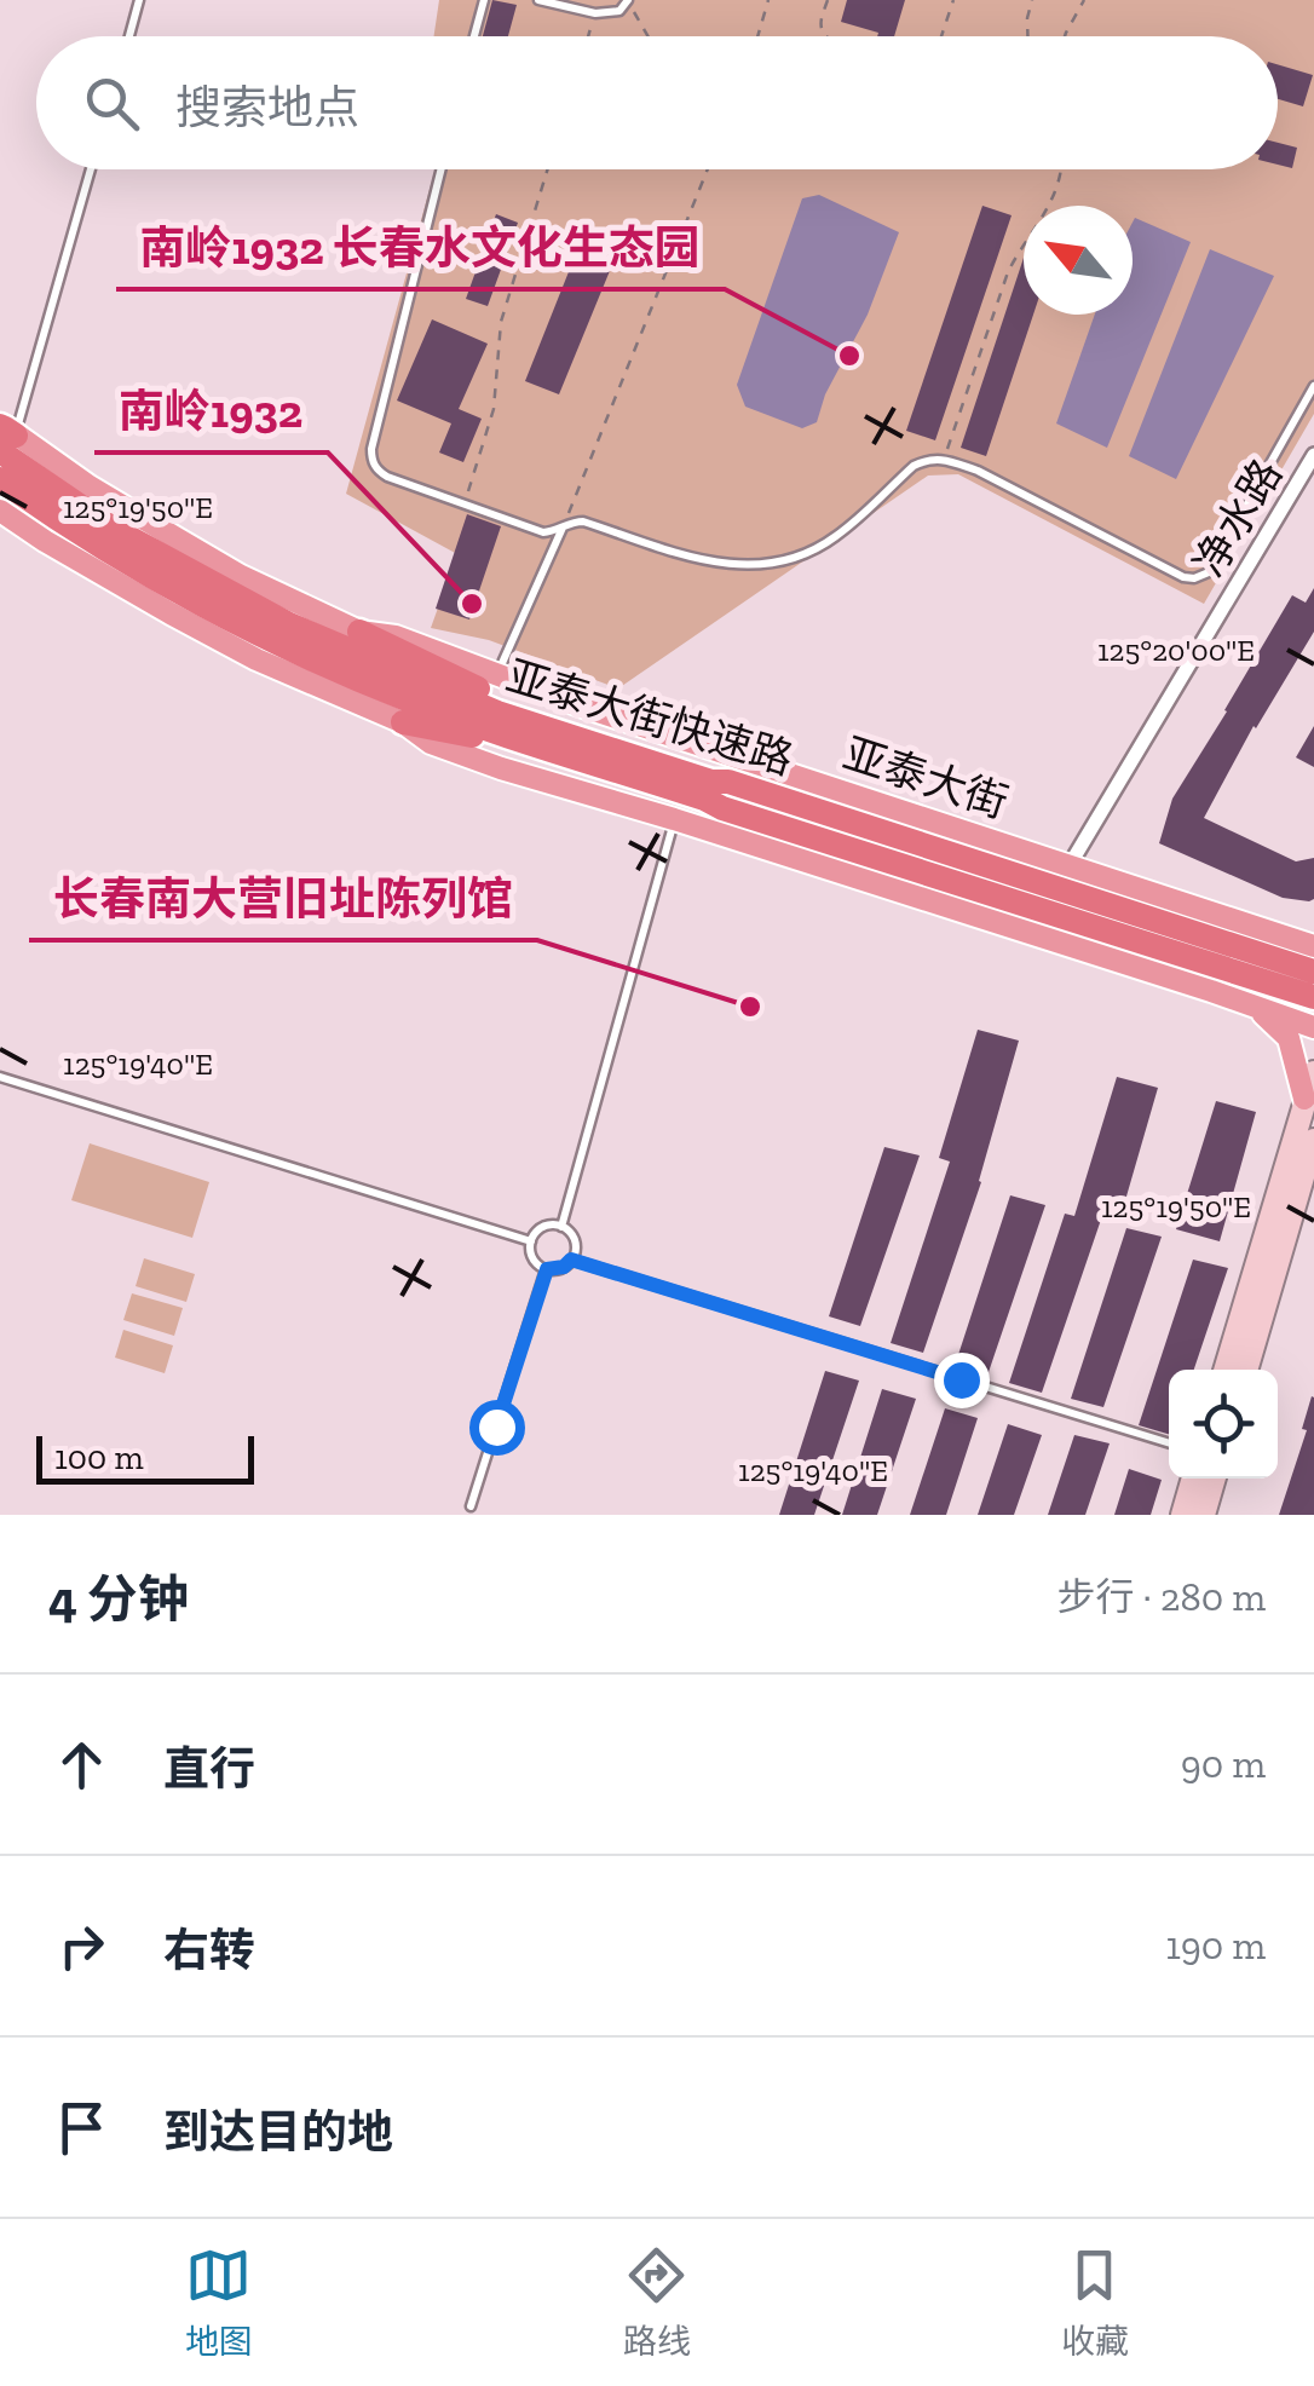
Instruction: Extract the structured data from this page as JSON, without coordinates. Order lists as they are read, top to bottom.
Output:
{
  "streets": {
    "highway": ["亚泰大街快速路"],
    "main road": ["亚泰大街"],
    "street": ["净水路"]
  },
  "crossings": [
    ["净水路", "亚泰大街"],
    ["亚泰大街快速路", "亚泰大街"]
  ],
  "places": ["南岭1932 长春水文化生态园", "南岭1932", "长春南大营旧址陈列馆"],
  "scale_bar": "100 m",
  "north": "top left",
  "page": {
    "search": "搜索地点",
    "scale": "100 m",
    "heading": ["4 分钟", "步行 · 280 m"],
    "list": [
      ["直行", "90 m"],
      ["右转", "190 m"],
      "到达目的地"
    ],
    "nav": ["地图", "路线", "收藏"]
  },
  "coordinates": ["125°19'50\"E", "125°20'00\"E", "125°19'40\"E"]
}
